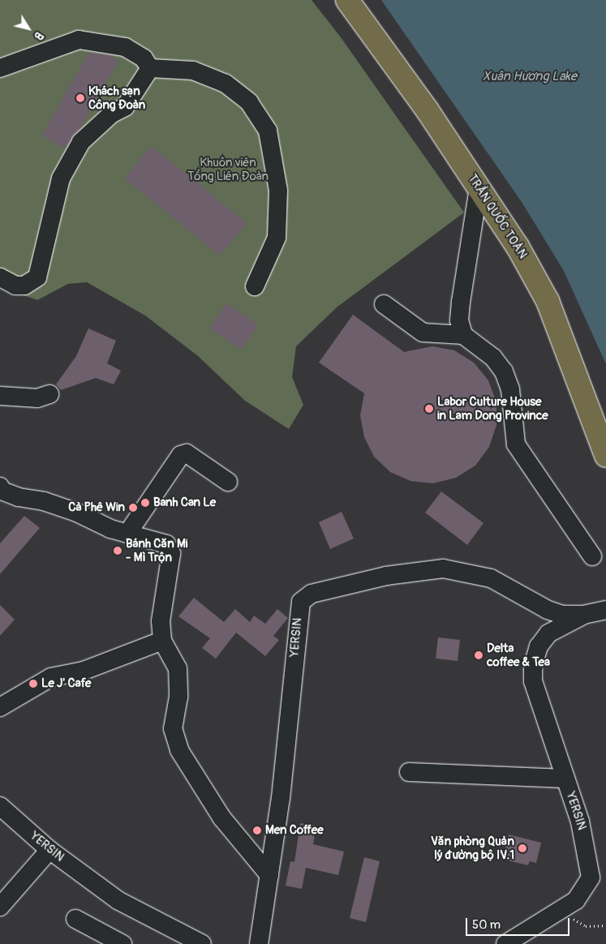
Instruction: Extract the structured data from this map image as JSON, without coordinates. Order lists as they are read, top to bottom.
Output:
{
  "streets": {
    "main road": ["TRẦN QUỐC TOẢN"],
    "street": ["YERSIN"]
  },
  "water": ["Xuân Hương Lake"],
  "parks": ["Khuôn viên Tổng Liên Đoàn"],
  "places": [
    "Khách sạn Công Đoàn",
    "Labor Culture House in Lam Dong Province",
    "Banh Can Le",
    "Cà Phê Win",
    "Bánh Căn Mi - Mì Trộn",
    "Delta coffee & Tea",
    "Le J' Cafe",
    "Men Coffee",
    "Văn phòng Quản lý đường bộ IV.1"
  ],
  "scale_bar": "50 m",
  "north": "bottom right"
}
